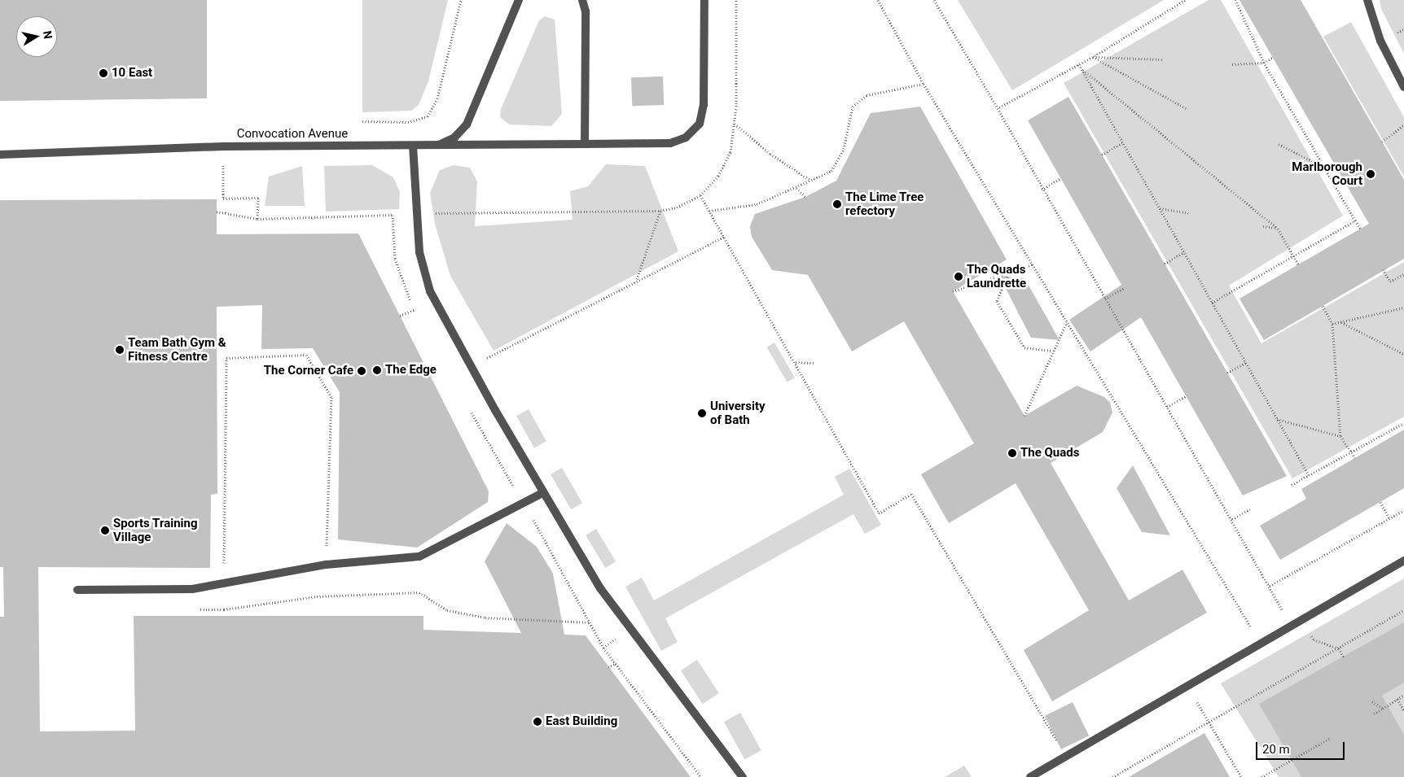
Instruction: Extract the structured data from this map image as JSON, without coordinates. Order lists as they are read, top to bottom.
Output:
{
  "streets": {
    "street": ["Convocation Avenue"]
  },
  "places": [
    "10 East",
    "Marlborough Court",
    "The Lime Tree refectory",
    "The Quads Laundrette",
    "Team Bath Gym & Fitness Centre",
    "The Edge",
    "The Corner Cafe",
    "University of Bath",
    "The Quads",
    "Sports Training Village",
    "East Building"
  ],
  "scale_bar": "20 m",
  "north": "right"
}
